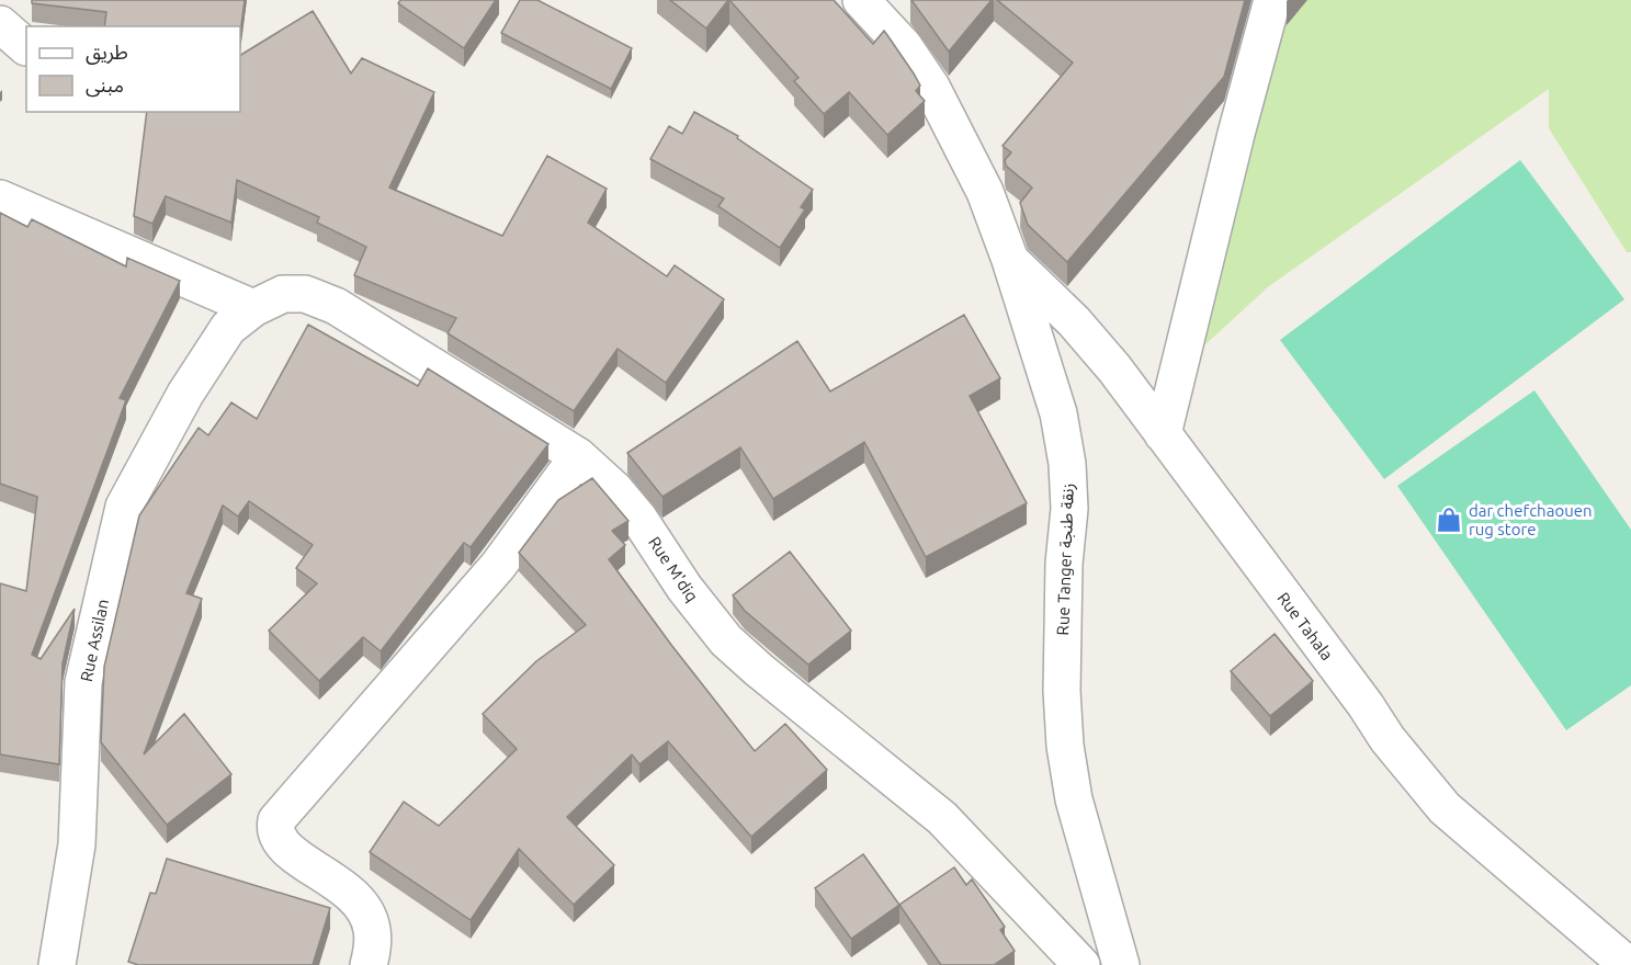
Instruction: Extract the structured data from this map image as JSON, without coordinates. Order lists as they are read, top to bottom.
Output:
{
  "streets": {
    "street": [
      "Rue Tanger زنقة طنجة",
      "Rue M'diq",
      "Rue Tahala",
      "Rue Assilan"
    ]
  },
  "crossings": [
    ["Rue Tanger زنقة طنجة", "Rue Tahala"],
    ["Rue M'diq", "Rue Assilan"]
  ],
  "places": {
    "shop": ["dar chefchaouen rug store"]
  },
  "legend": ["طريق", "مبنى"]
}
